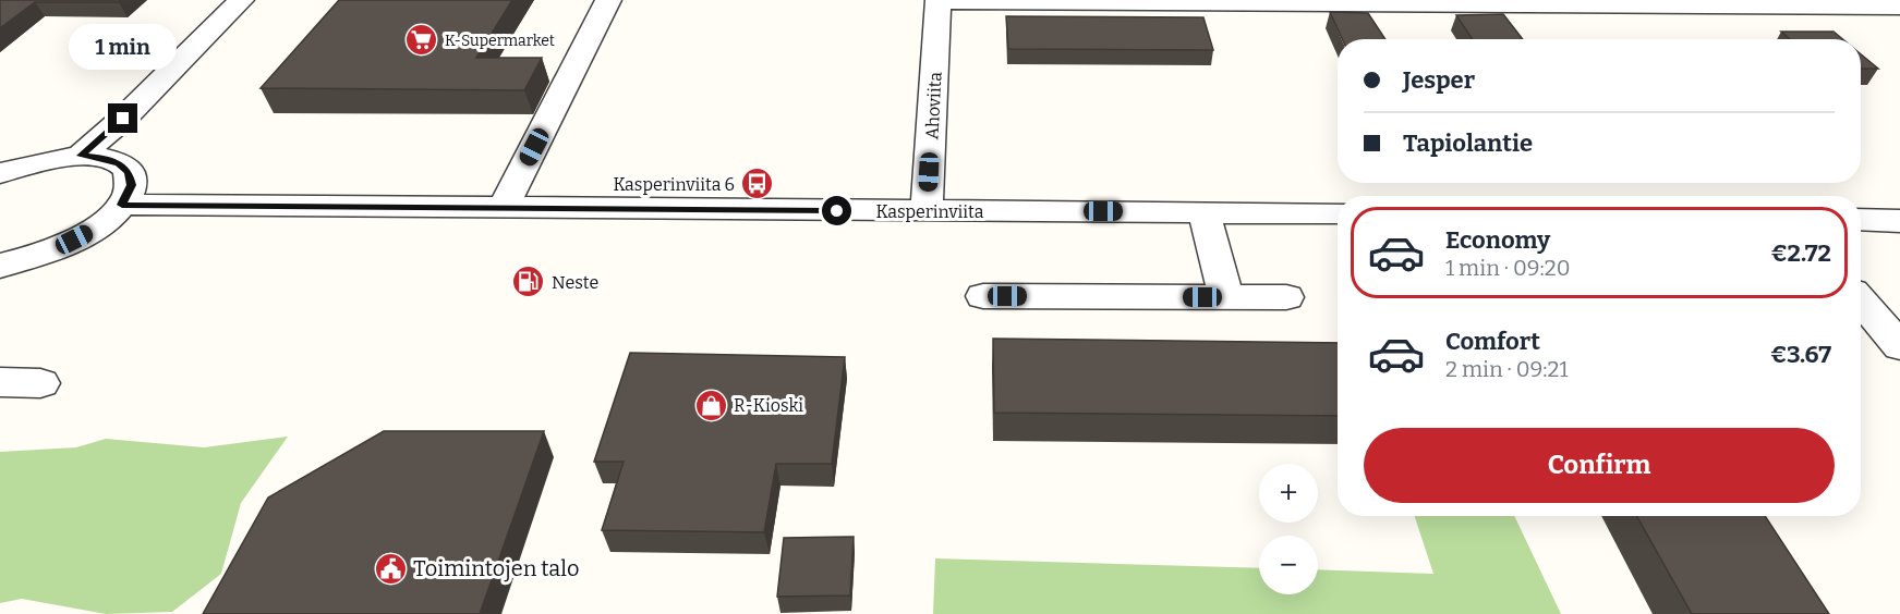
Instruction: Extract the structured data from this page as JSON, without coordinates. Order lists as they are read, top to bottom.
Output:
{
  "streets": {
    "street": ["Ahoviita", "Kasperinviita"]
  },
  "crossings": [
    ["Ahoviita", "Kasperinviita"]
  ],
  "places": {
    "supermarket": ["K-Supermarket"],
    "bus stop": ["Kasperinviita 6"],
    "fuel station": ["Neste"],
    "shop": ["R-Kioski"],
    "public building": ["Toimintojen talo"]
  },
  "page": {
    "bubble": "1 min",
    "banner": ["Jesper", "Tapiolantie"],
    "list": [
      {
        "name": "Economy",
        "note": "1 min · 09:20",
        "value": "€2.72"
      },
      {
        "name": "Comfort",
        "note": "2 min · 09:21",
        "value": "€3.67"
      }
    ],
    "buttons": "Confirm",
    "map_buttons": ["+", "−"]
  }
}
